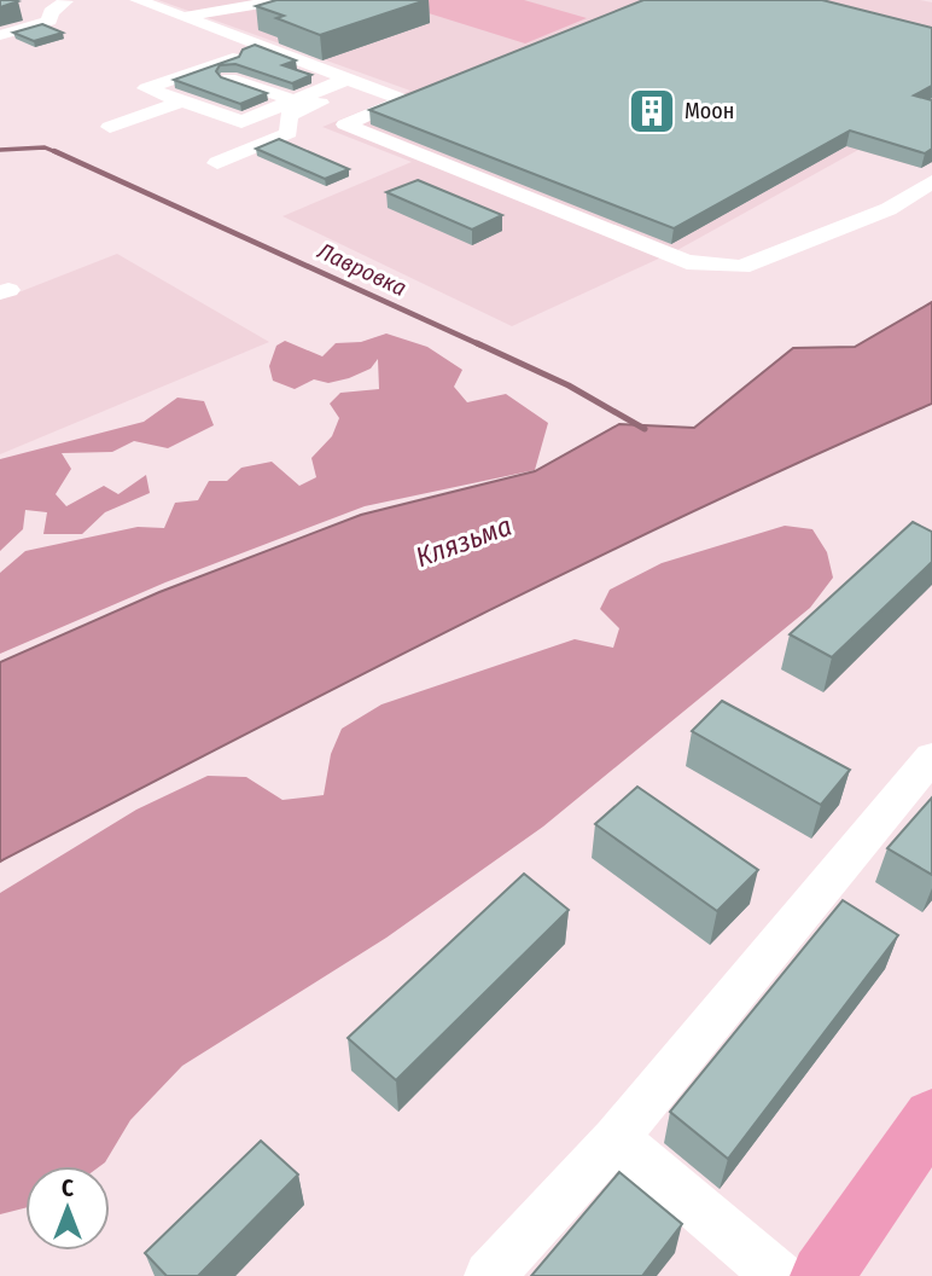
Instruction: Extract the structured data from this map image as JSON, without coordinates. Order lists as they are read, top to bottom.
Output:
{
  "water": ["Лавровка", "Клязьма"],
  "places": {
    "building": ["Моон"]
  },
  "north": "top"
}
